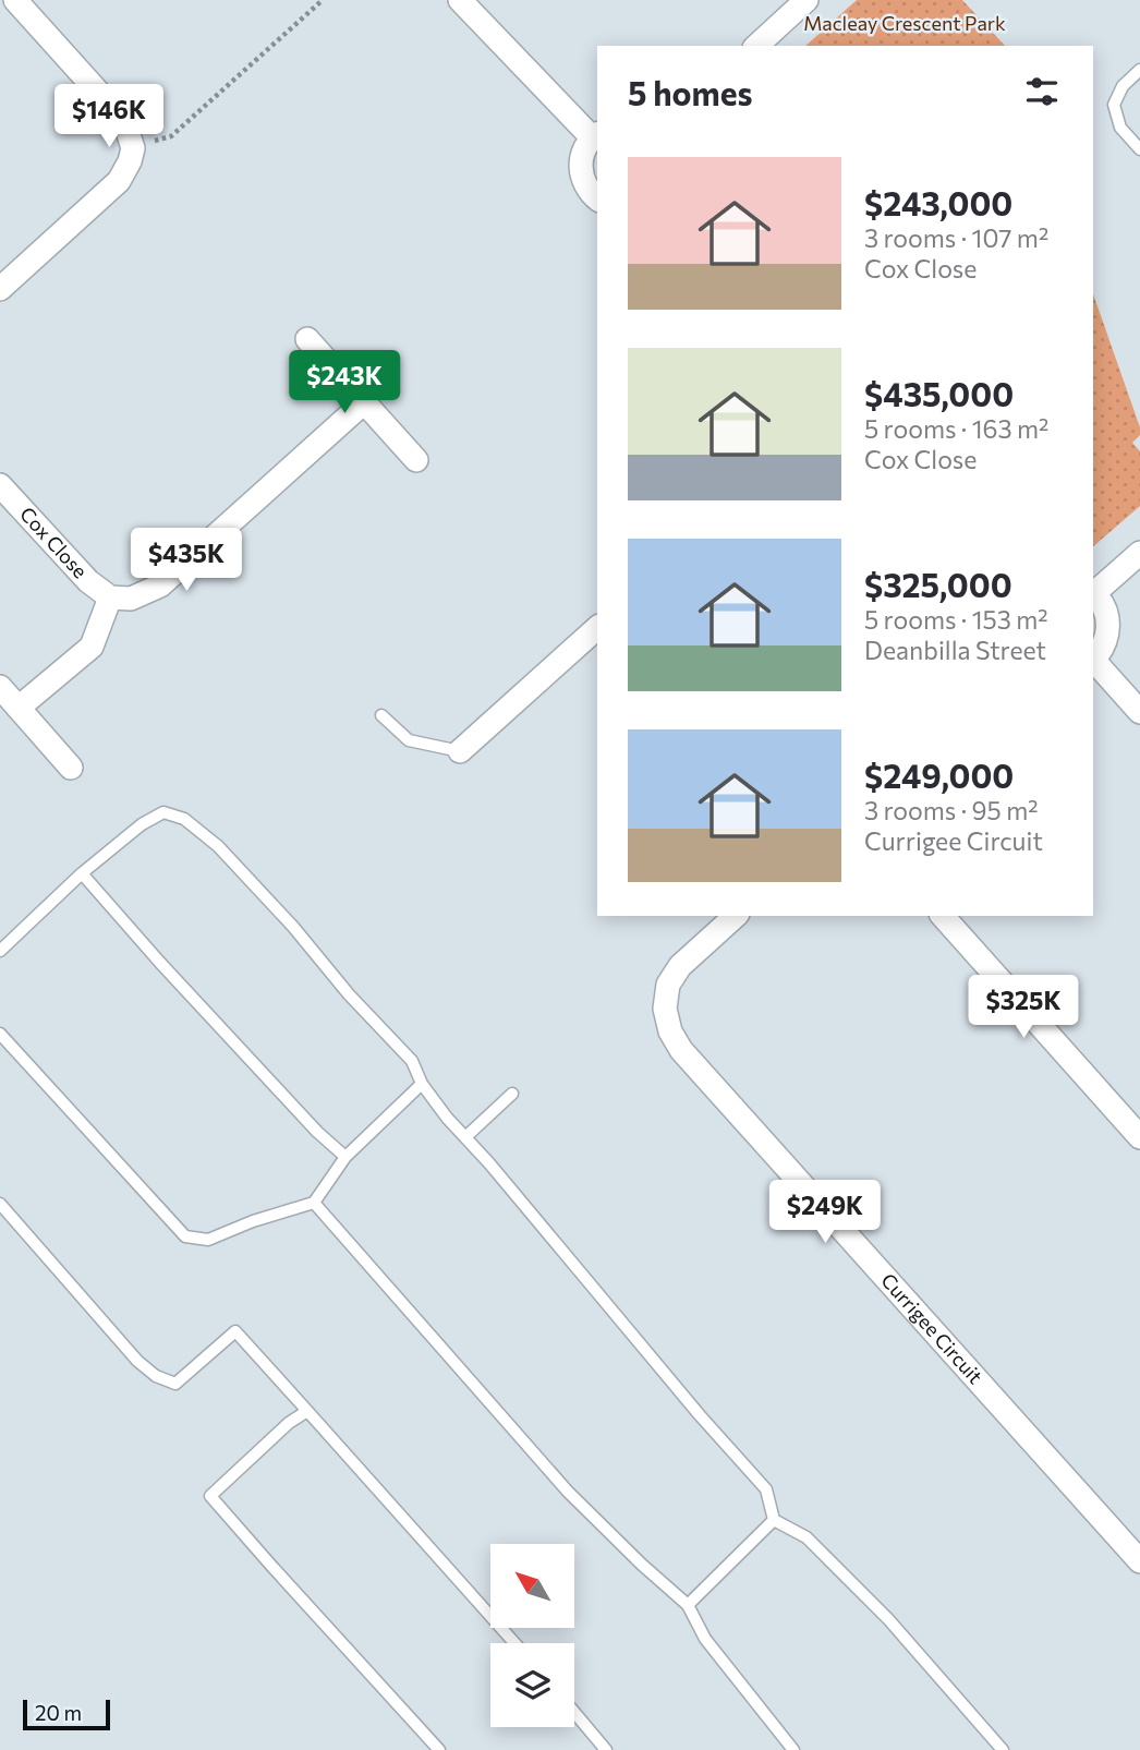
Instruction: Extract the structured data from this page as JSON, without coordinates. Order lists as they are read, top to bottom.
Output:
{
  "streets": {
    "street": ["Cox Close", "Currigee Circuit"]
  },
  "parks": ["Macleay Crescent Park"],
  "scale_bar": "20 m",
  "north": "top left",
  "page": {
    "heading": "5 homes",
    "price": [
      "$146K",
      "$243K",
      "$435K",
      "$325K",
      "$249K"
    ],
    "list": [
      {
        "name": "$243,000",
        "note": "3 rooms · 107 m² · Cox Close"
      },
      {
        "name": "$435,000",
        "note": "5 rooms · 163 m² · Cox Close"
      },
      {
        "name": "$325,000",
        "note": "5 rooms · 153 m² · Deanbilla Street"
      },
      {
        "name": "$249,000",
        "note": "3 rooms · 95 m² · Currigee Circuit"
      }
    ],
    "scale": "20 m"
  }
}
